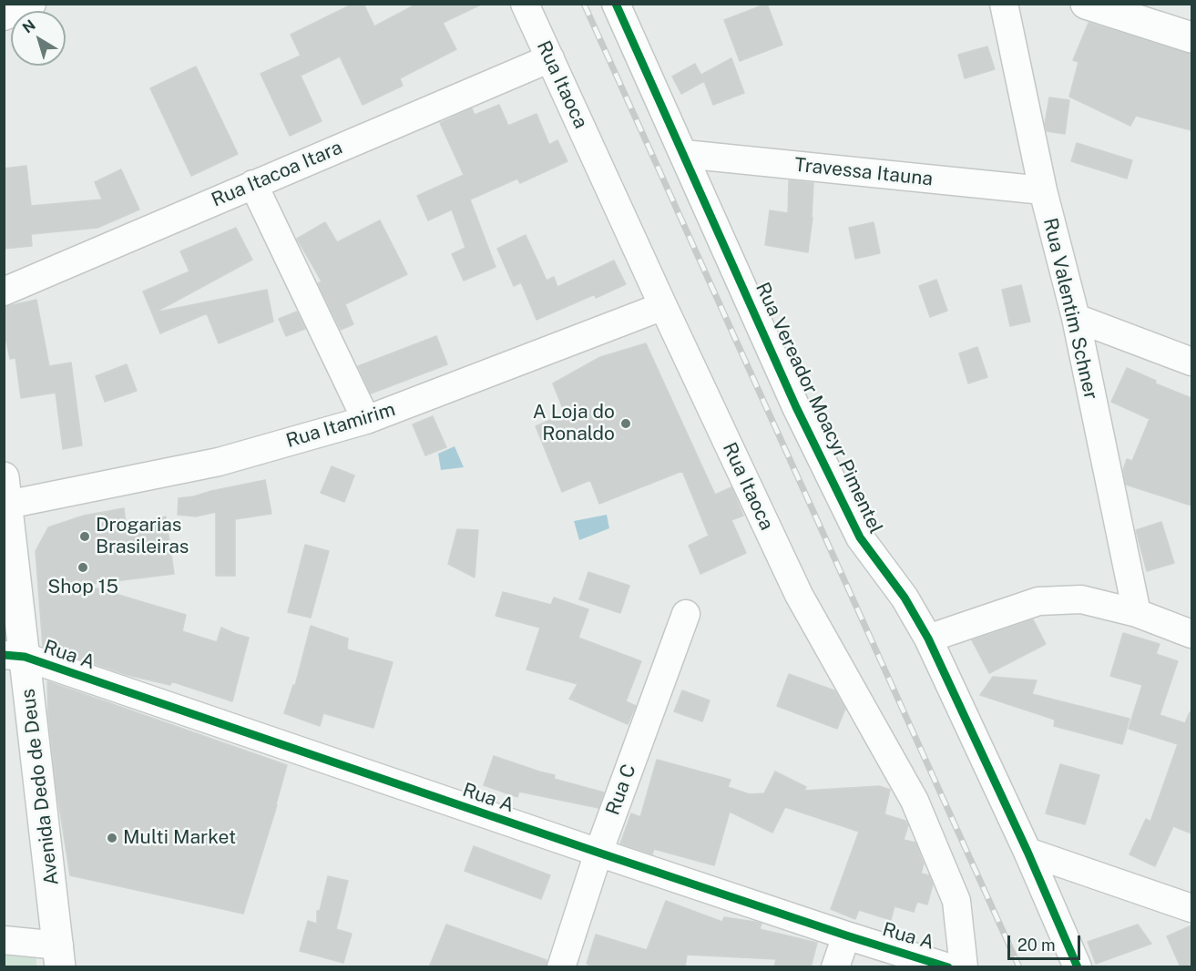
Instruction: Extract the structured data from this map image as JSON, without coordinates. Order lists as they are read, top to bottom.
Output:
{
  "streets": {
    "main road": ["Avenida Dedo de Deus"],
    "street": [
      "Rua Itaoca",
      "Travessa Itauna",
      "Rua Itacoa Itara",
      "Rua Valentim Schner",
      "Rua Vereador Moacyr Pimentel",
      "Rua Itamirim",
      "Rua A",
      "Rua C"
    ]
  },
  "crossings": [
    ["Rua Itaoca", "Rua Itacoa Itara"],
    ["Rua Itaoca", "Rua Itamirim"],
    ["Rua Itaoca", "Rua A"],
    ["Travessa Itauna", "Rua Valentim Schner"],
    ["Travessa Itauna", "Rua Vereador Moacyr Pimentel"],
    ["Rua Itamirim", "Avenida Dedo de Deus"],
    ["Rua A", "Avenida Dedo de Deus"],
    ["Rua A", "Rua C"]
  ],
  "places": [
    "A Loja do Ronaldo",
    "Drogarias Brasileiras",
    "Shop 15",
    "Multi Market"
  ],
  "scale_bar": "20 m",
  "north": "top left"
}
